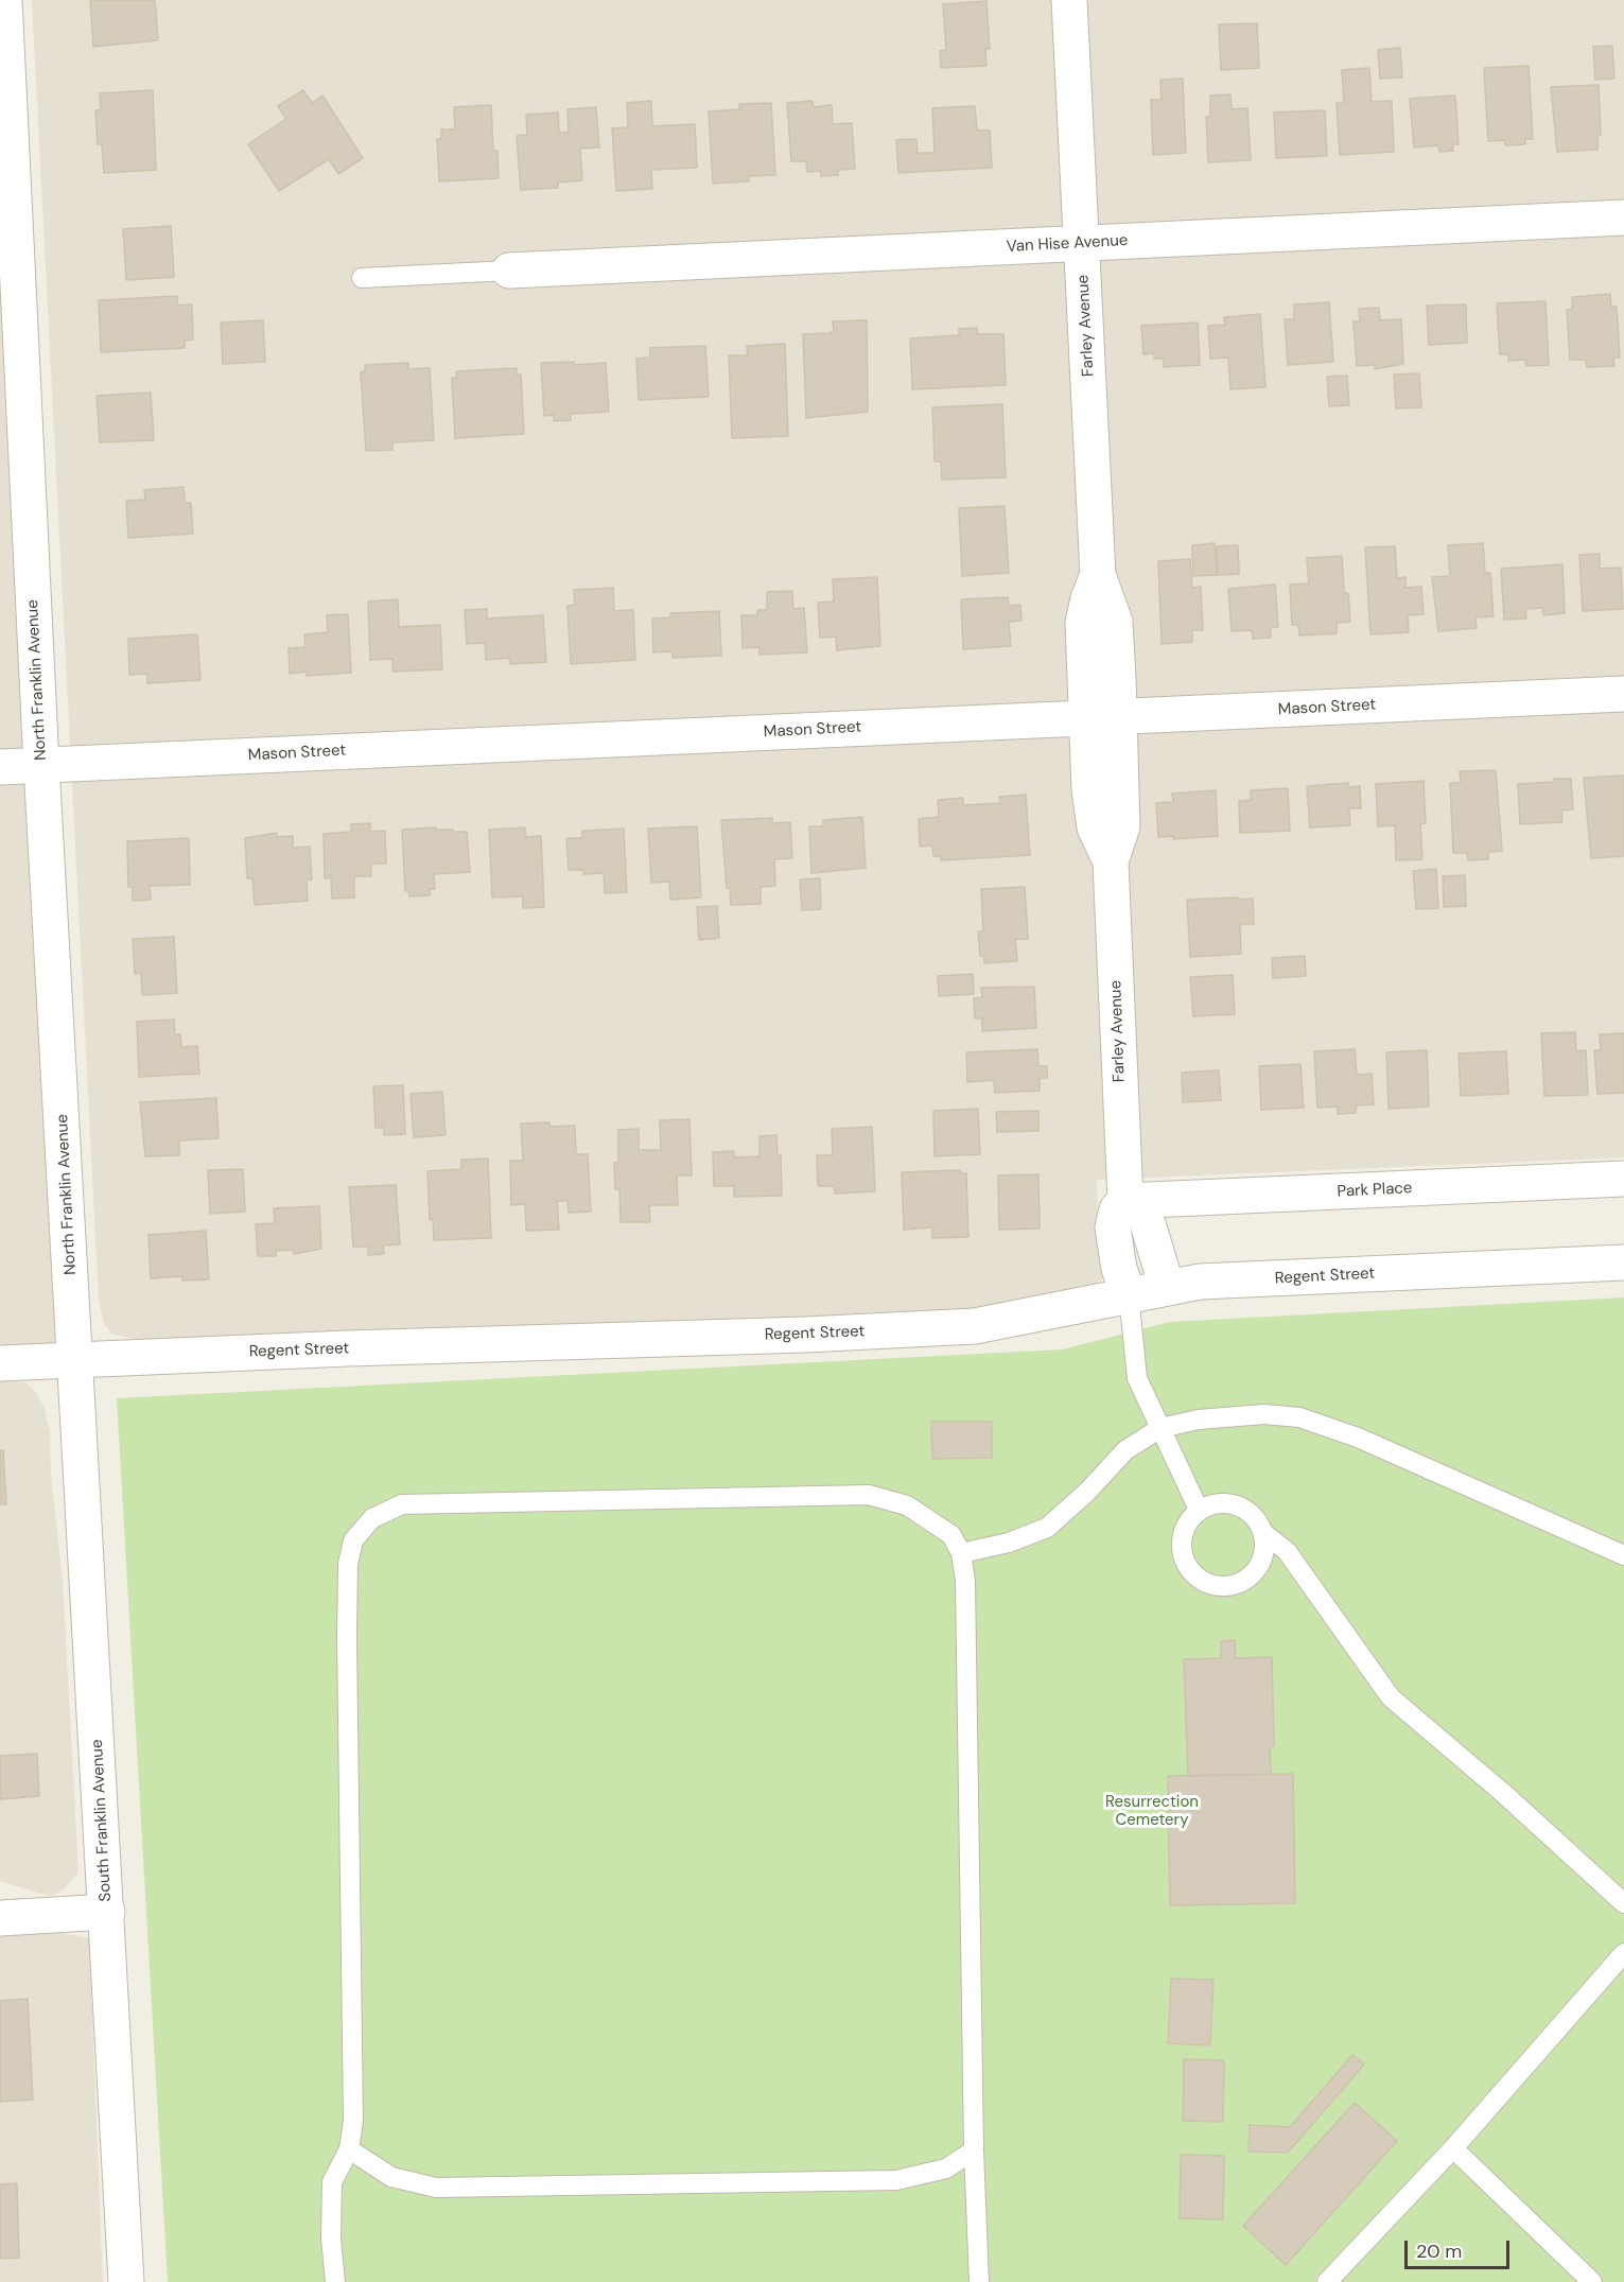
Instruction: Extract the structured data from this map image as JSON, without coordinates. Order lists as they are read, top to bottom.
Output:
{
  "streets": {
    "street": [
      "Van Hise Avenue",
      "Farley Avenue",
      "North Franklin Avenue",
      "Mason Street",
      "Park Place",
      "Regent Street",
      "South Franklin Avenue"
    ]
  },
  "crossings": [
    ["Van Hise Avenue", "Farley Avenue"],
    ["Farley Avenue", "Mason Street"],
    ["Farley Avenue", "Park Place"],
    ["Farley Avenue", "Regent Street"],
    ["North Franklin Avenue", "Mason Street"],
    ["North Franklin Avenue", "Regent Street"],
    ["North Franklin Avenue", "South Franklin Avenue"],
    ["Regent Street", "South Franklin Avenue"]
  ],
  "parks": ["Resurrection Cemetery"],
  "scale_bar": "20 m"
}
